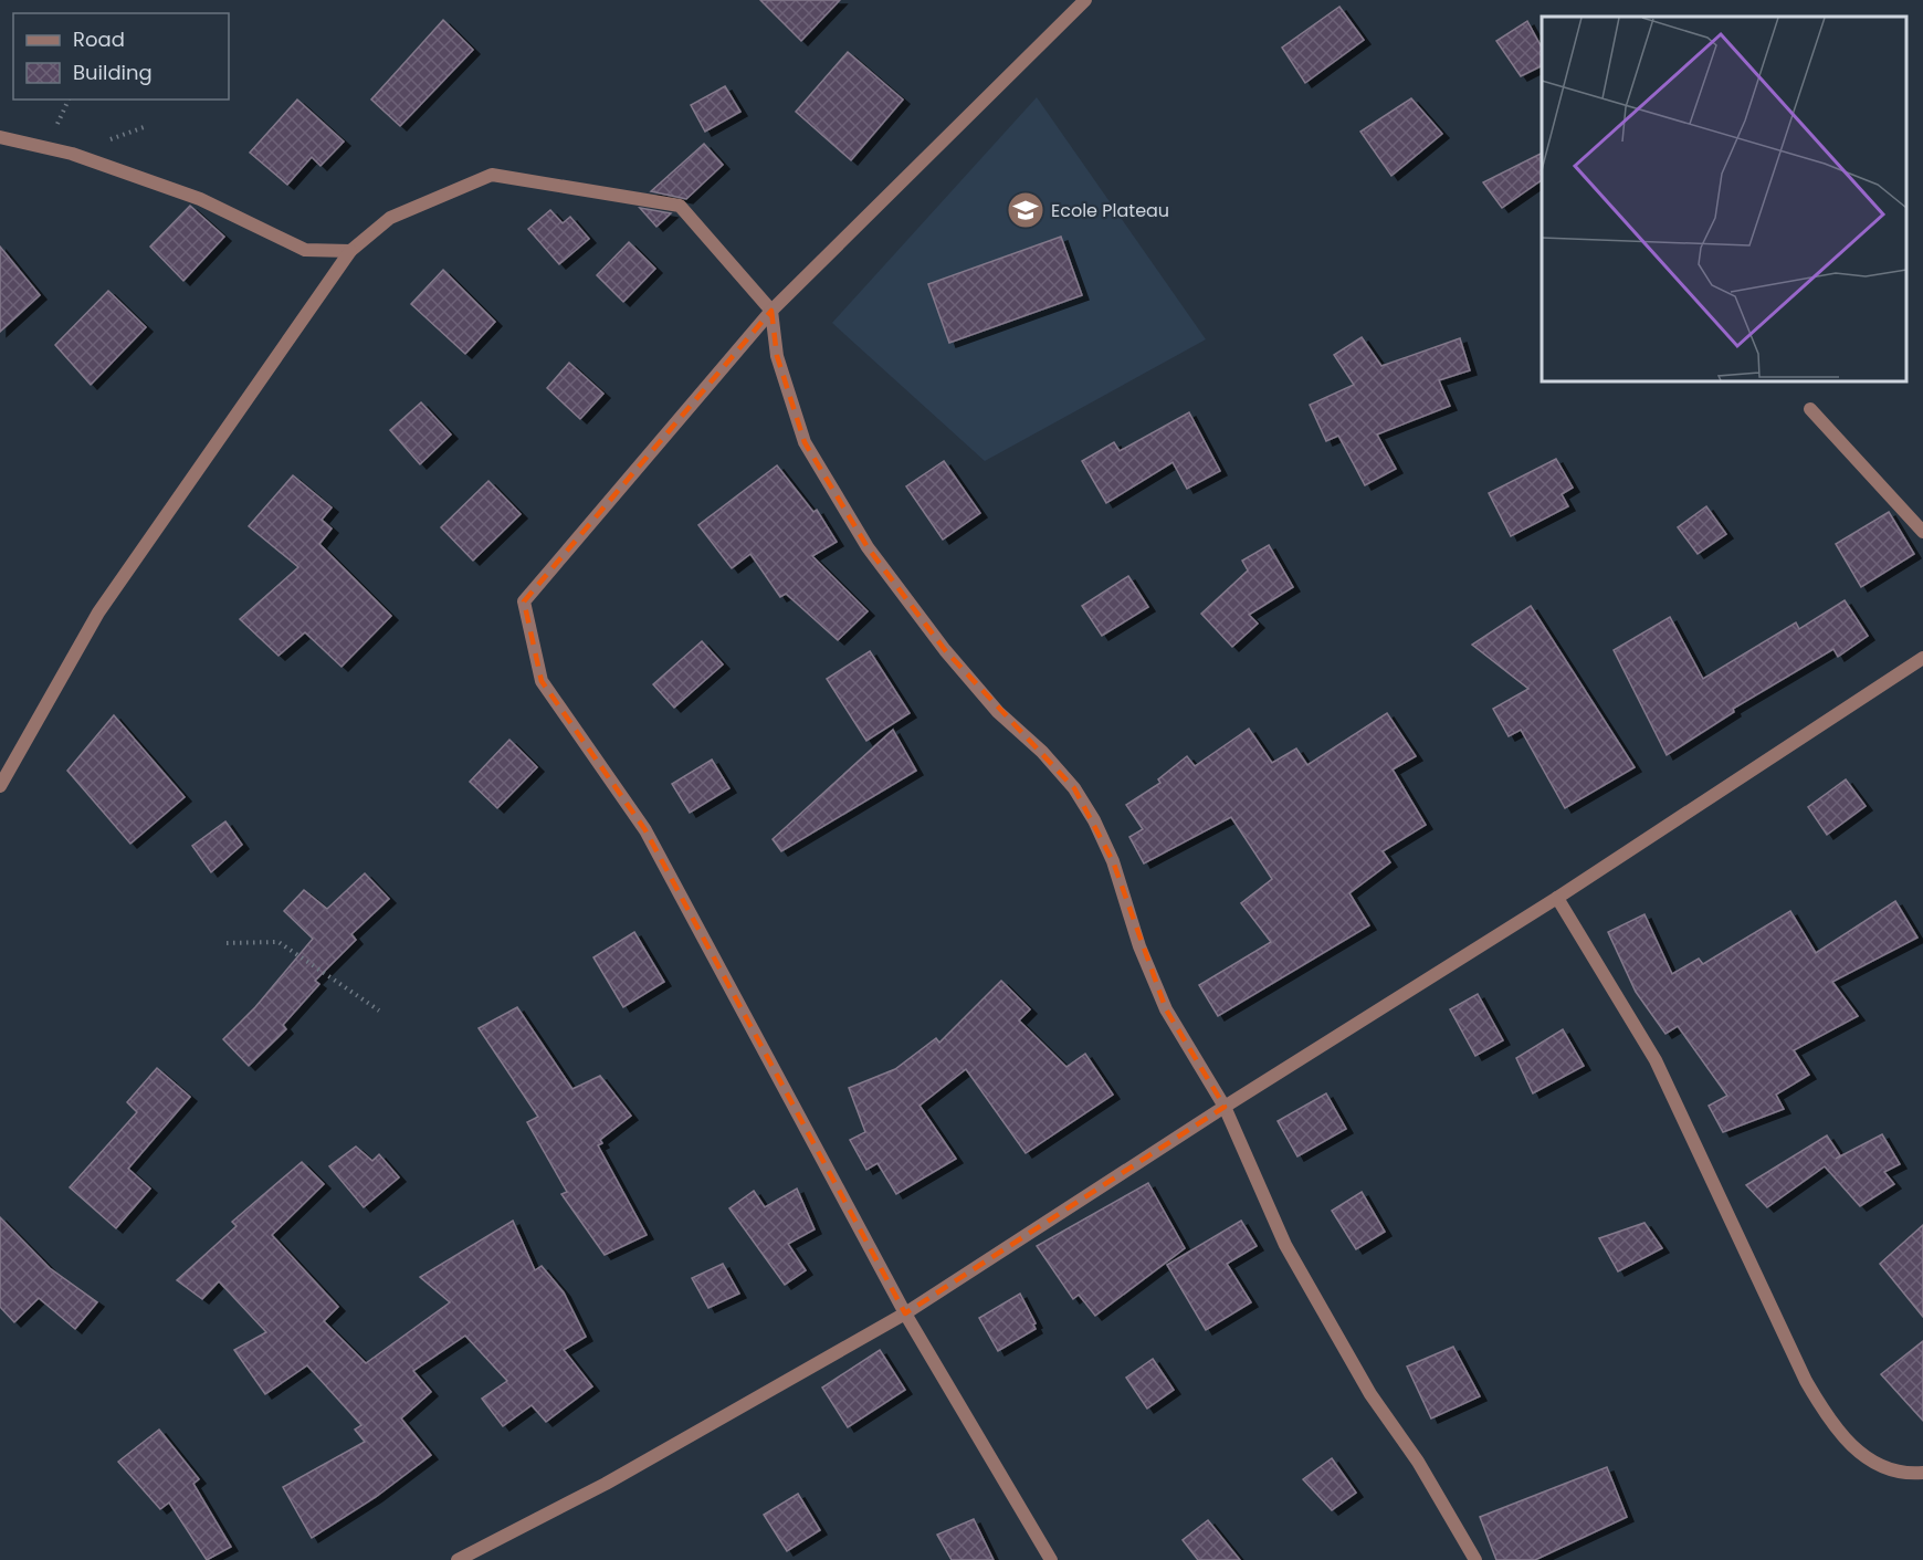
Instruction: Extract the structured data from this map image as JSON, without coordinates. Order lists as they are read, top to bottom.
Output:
{
  "places": {
    "school or university": ["Ecole Plateau"]
  },
  "legend": ["Road", "Building"]
}
